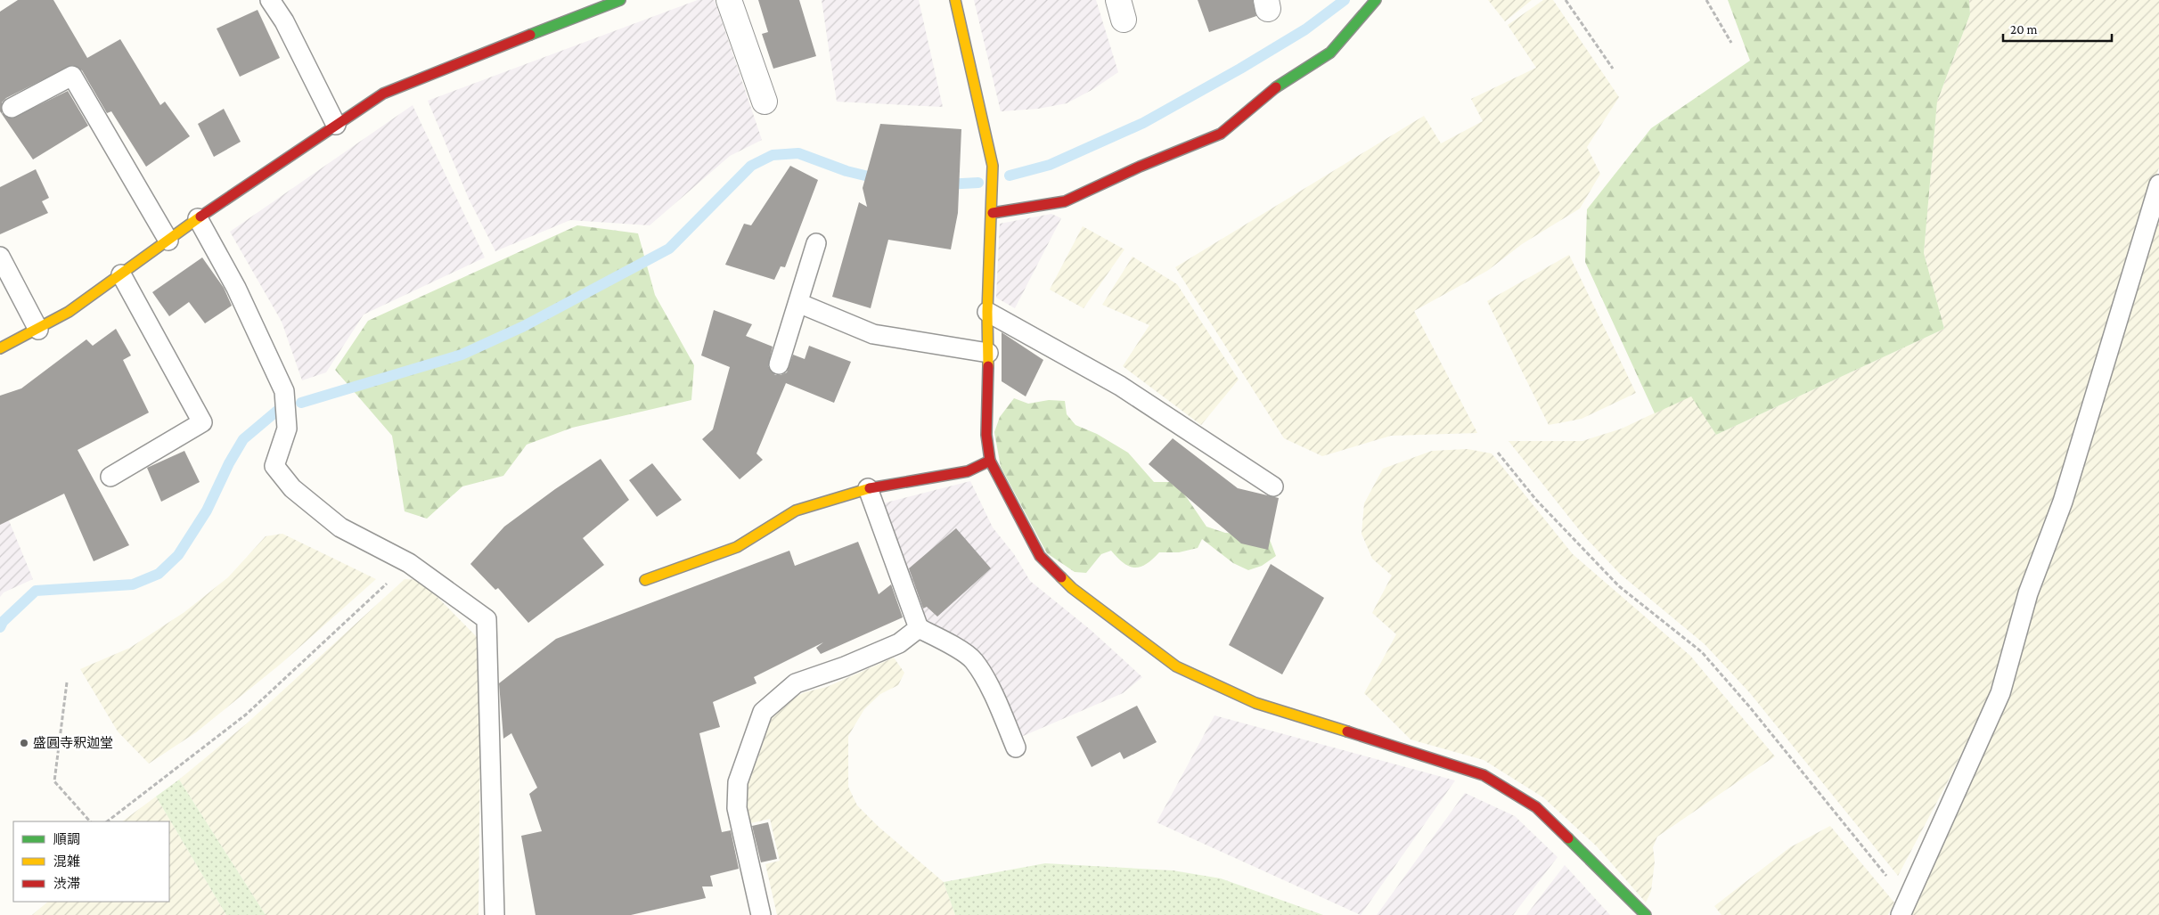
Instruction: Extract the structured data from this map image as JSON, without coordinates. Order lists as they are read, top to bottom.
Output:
{
  "places": ["盛圓寺釈迦堂"],
  "legend": ["順調", "混雑", "渋滞"],
  "scale_bar": "20 m"
}
